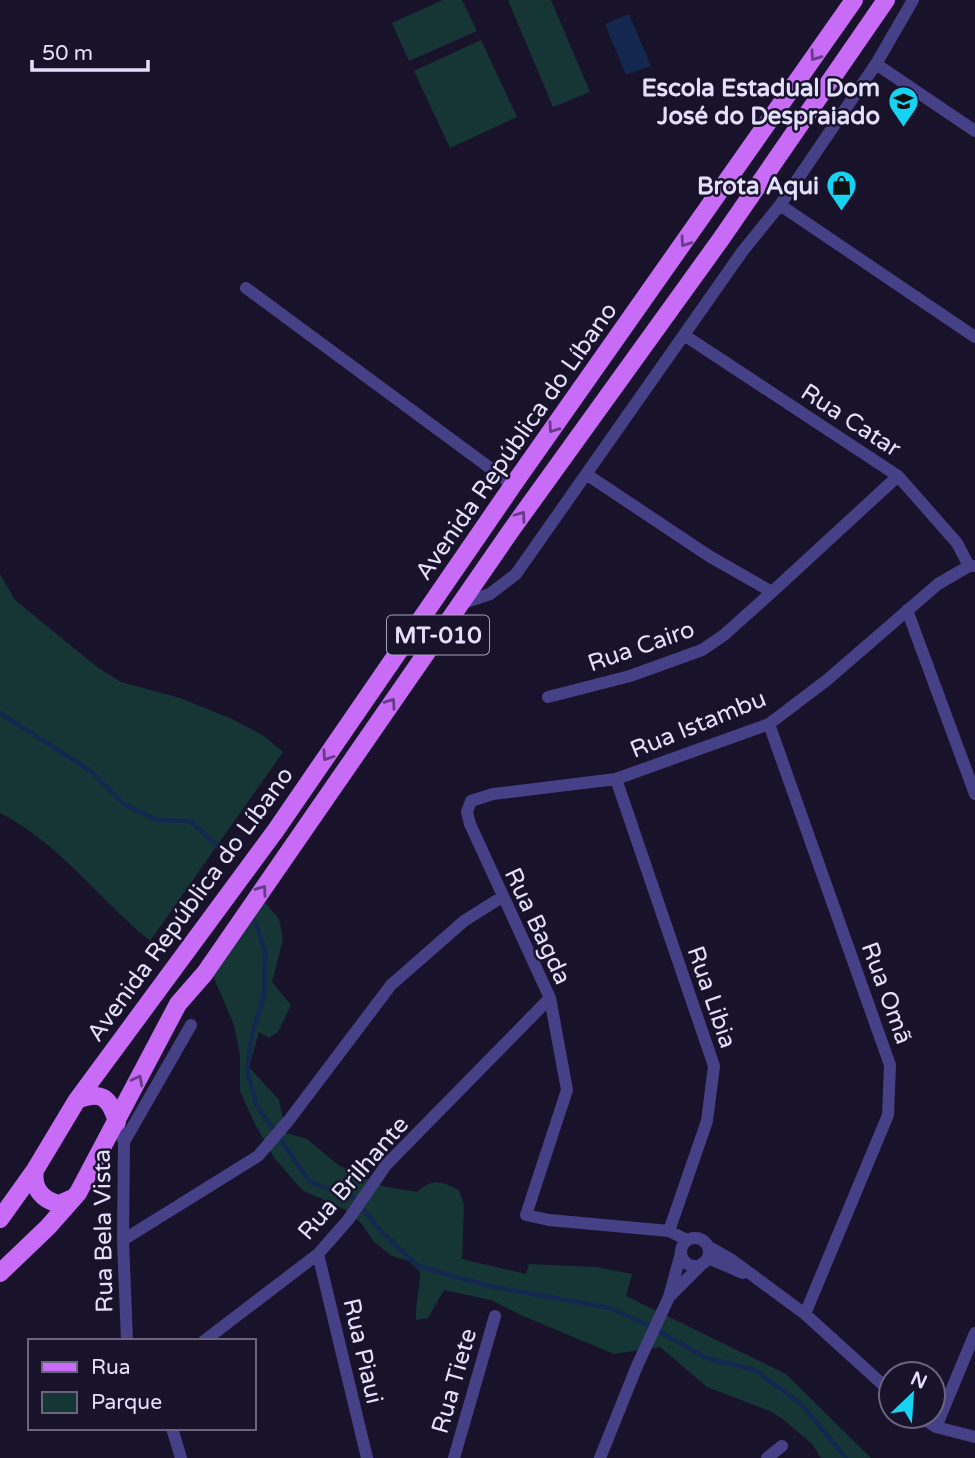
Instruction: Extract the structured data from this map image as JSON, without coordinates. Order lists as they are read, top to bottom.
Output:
{
  "streets": {
    "main road": ["Avenida República do Líbano", "MT-010"],
    "street": [
      "Rua Catar",
      "Rua Cairo",
      "Rua Istambu",
      "Rua Bagda",
      "Rua Omã",
      "Rua Libia",
      "Rua Brilhante",
      "Rua Bela Vista",
      "Rua Piaui",
      "Rua Tiete"
    ]
  },
  "crossings": [
    ["Rua Catar", "Avenida República do Líbano"],
    ["Rua Catar", "Rua Cairo"],
    ["Rua Catar", "Rua Istambu"],
    ["Avenida República do Líbano", "Rua Bela Vista"],
    ["Rua Istambu", "Rua Bagda"],
    ["Rua Istambu", "Rua Omã"],
    ["Rua Istambu", "Rua Libia"],
    ["Rua Bagda", "Rua Libia"],
    ["Rua Bagda", "Rua Brilhante"],
    ["Rua Brilhante", "Rua Piaui"]
  ],
  "places": {
    "school or university": ["Escola Estadual Dom José do Despraiado"],
    "shop": ["Brota Aqui"]
  },
  "legend": ["Rua", "Parque"],
  "scale_bar": "50 m",
  "north": "top right"
}
